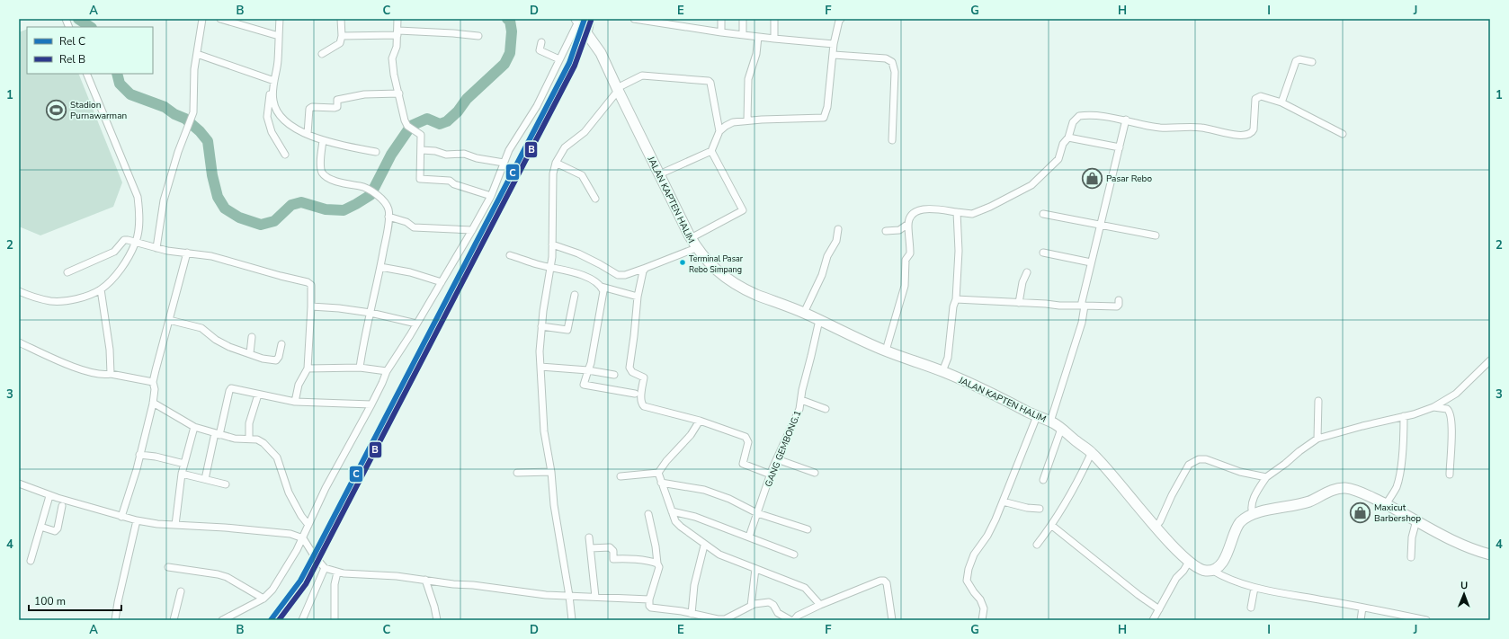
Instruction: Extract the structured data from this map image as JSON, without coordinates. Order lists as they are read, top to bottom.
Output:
{
  "streets": {
    "main road": ["JALAN KAPTEN HALIM"],
    "street": ["GANG GEMBONG.1"]
  },
  "crossings": [
    ["JALAN KAPTEN HALIM", "GANG GEMBONG.1"]
  ],
  "places": {
    "sports": ["Stadion Purnawarman"],
    "shop": ["Pasar Rebo", "Maxicut Barbershop"],
    "other": ["Terminal Pasar Rebo Simpang"]
  },
  "lines": ["rail line C", "rail line B"],
  "legend": ["Rel C", "Rel B"],
  "scale_bar": "100 m",
  "north": "top",
  "grid": {
    "columns": [
      "A",
      "B",
      "C",
      "D",
      "E",
      "F",
      "G",
      "H",
      "I",
      "J"
    ],
    "rows": [
      "1",
      "2",
      "3",
      "4"
    ]
  }
}
